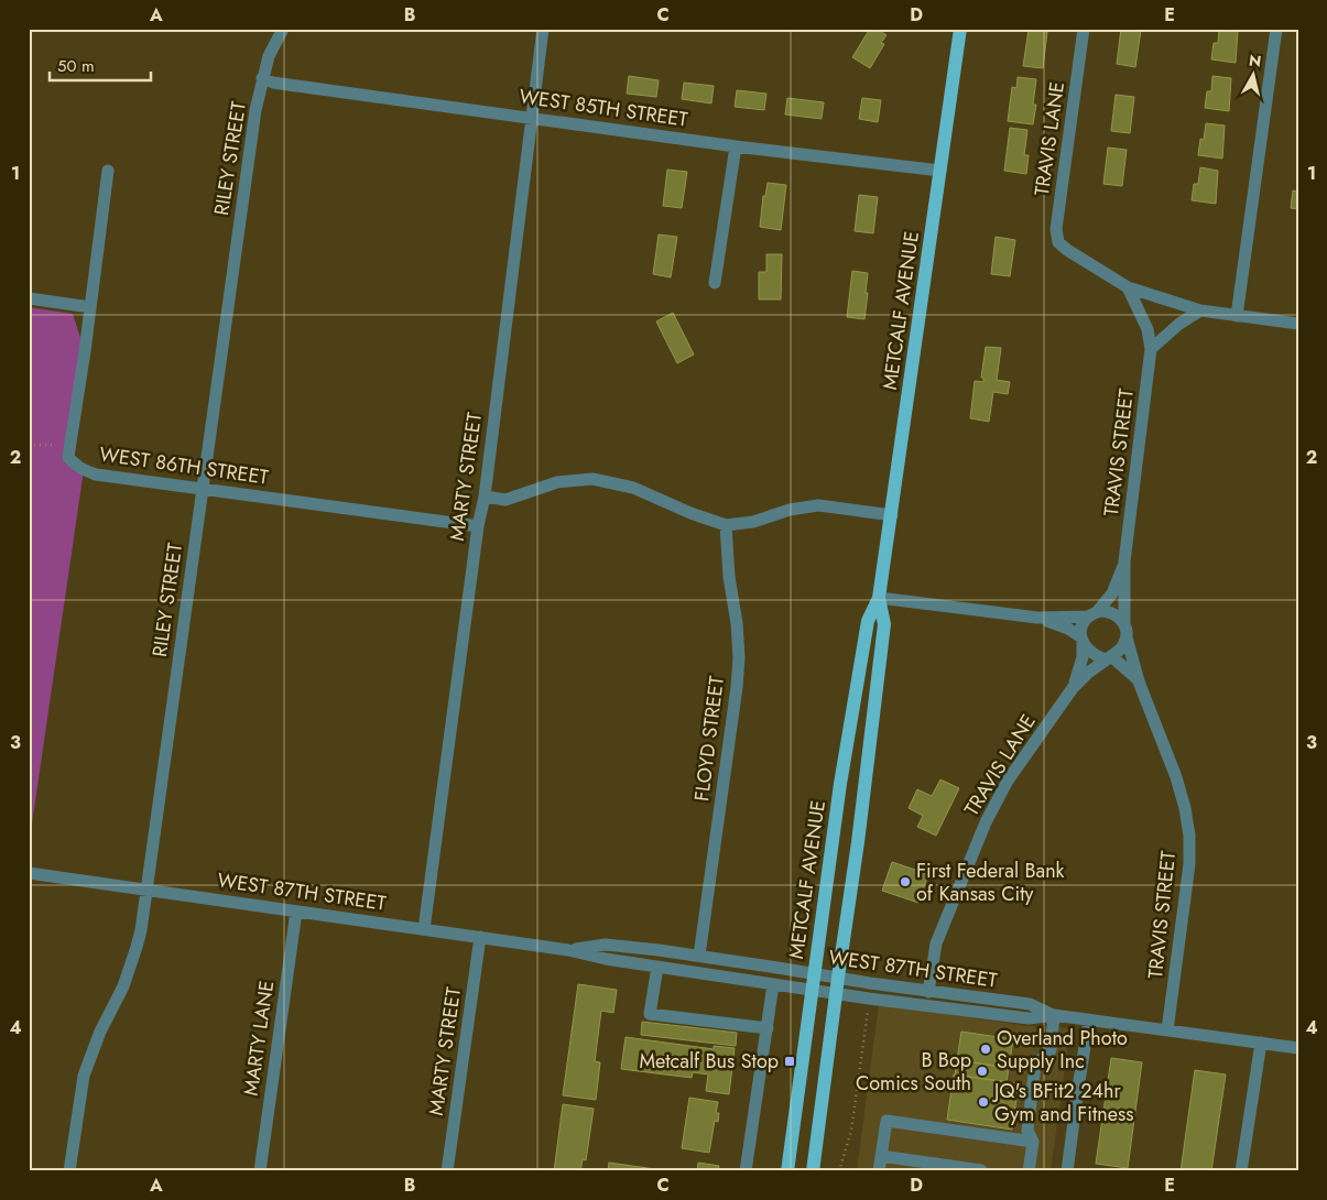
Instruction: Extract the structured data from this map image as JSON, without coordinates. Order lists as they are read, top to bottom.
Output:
{
  "streets": {
    "main road": ["METCALF AVENUE"],
    "street": [
      "WEST 85TH STREET",
      "TRAVIS LANE",
      "RILEY STREET",
      "TRAVIS STREET",
      "WEST 86TH STREET",
      "MARTY STREET",
      "FLOYD STREET",
      "WEST 87TH STREET",
      "MARTY LANE"
    ]
  },
  "crossings": [
    ["WEST 85TH STREET", "RILEY STREET"],
    ["WEST 85TH STREET", "METCALF AVENUE"],
    ["WEST 85TH STREET", "MARTY STREET"],
    ["TRAVIS LANE", "TRAVIS STREET"],
    ["TRAVIS LANE", "WEST 87TH STREET"],
    ["RILEY STREET", "WEST 86TH STREET"],
    ["RILEY STREET", "WEST 87TH STREET"],
    ["METCALF AVENUE", "WEST 87TH STREET"],
    ["TRAVIS STREET", "WEST 87TH STREET"],
    ["WEST 86TH STREET", "MARTY STREET"],
    ["MARTY STREET", "WEST 87TH STREET"],
    ["FLOYD STREET", "WEST 87TH STREET"],
    ["WEST 87TH STREET", "MARTY LANE"]
  ],
  "places": {
    "other": [
      "First Federal Bank of Kansas City",
      "Overland Photo Supply Inc",
      "B Bop Comics South",
      "JQ's BFit2 24hr Gym and Fitness"
    ],
    "transit": ["Metcalf Bus Stop"]
  },
  "scale_bar": "50 m",
  "north": "top",
  "grid": {
    "columns": [
      "A",
      "B",
      "C",
      "D",
      "E"
    ],
    "rows": [
      "1",
      "2",
      "3",
      "4"
    ]
  }
}
